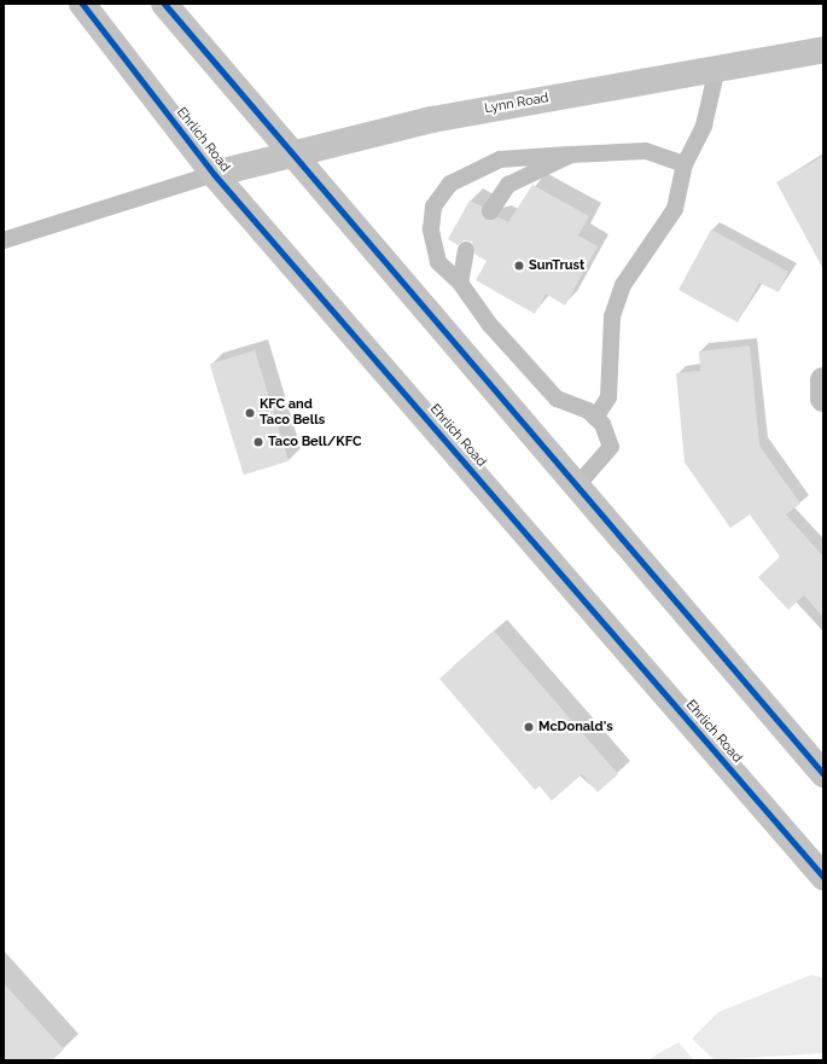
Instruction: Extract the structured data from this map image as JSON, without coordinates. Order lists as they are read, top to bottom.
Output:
{
  "streets": {
    "main road": ["Lynn Road", "Ehrlich Road"]
  },
  "crossings": [
    ["Lynn Road", "Ehrlich Road"]
  ],
  "places": [
    "SunTrust",
    "KFC and Taco Bells",
    "Taco Bell/KFC",
    "McDonald's"
  ]
}
